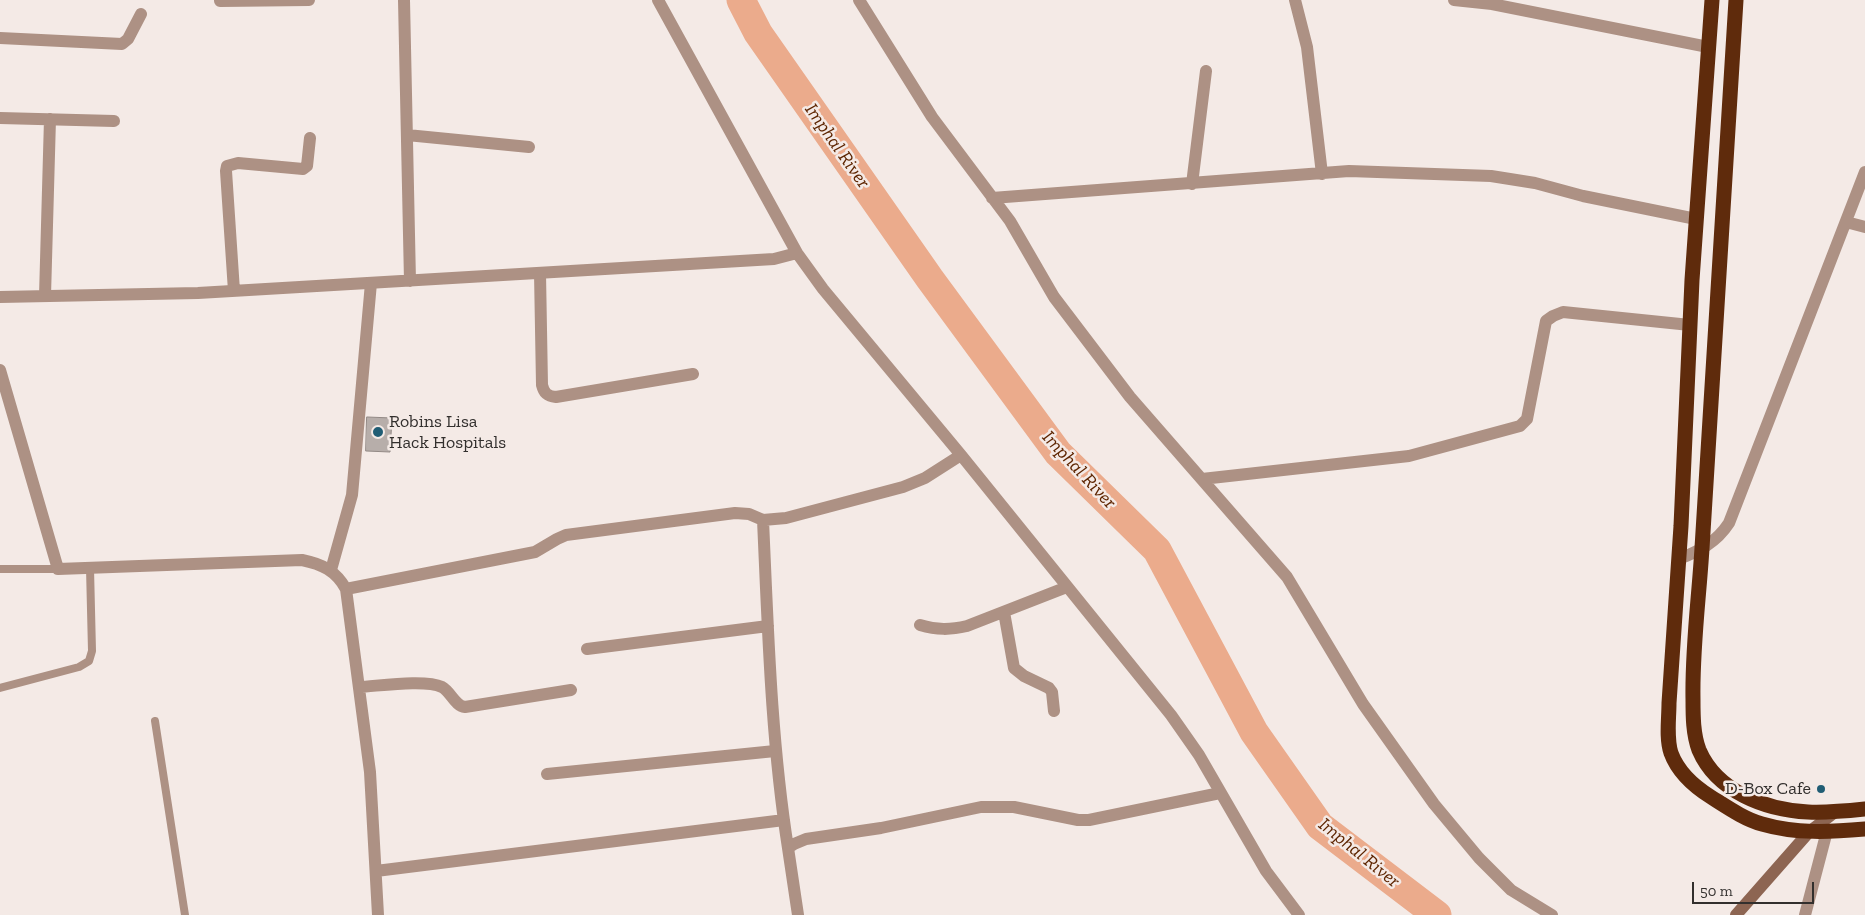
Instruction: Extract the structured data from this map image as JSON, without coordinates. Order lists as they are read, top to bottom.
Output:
{
  "water": ["Imphal River"],
  "places": ["Robins Lisa Hack Hospitals", "D-Box Cafe"],
  "scale_bar": "50 m"
}
